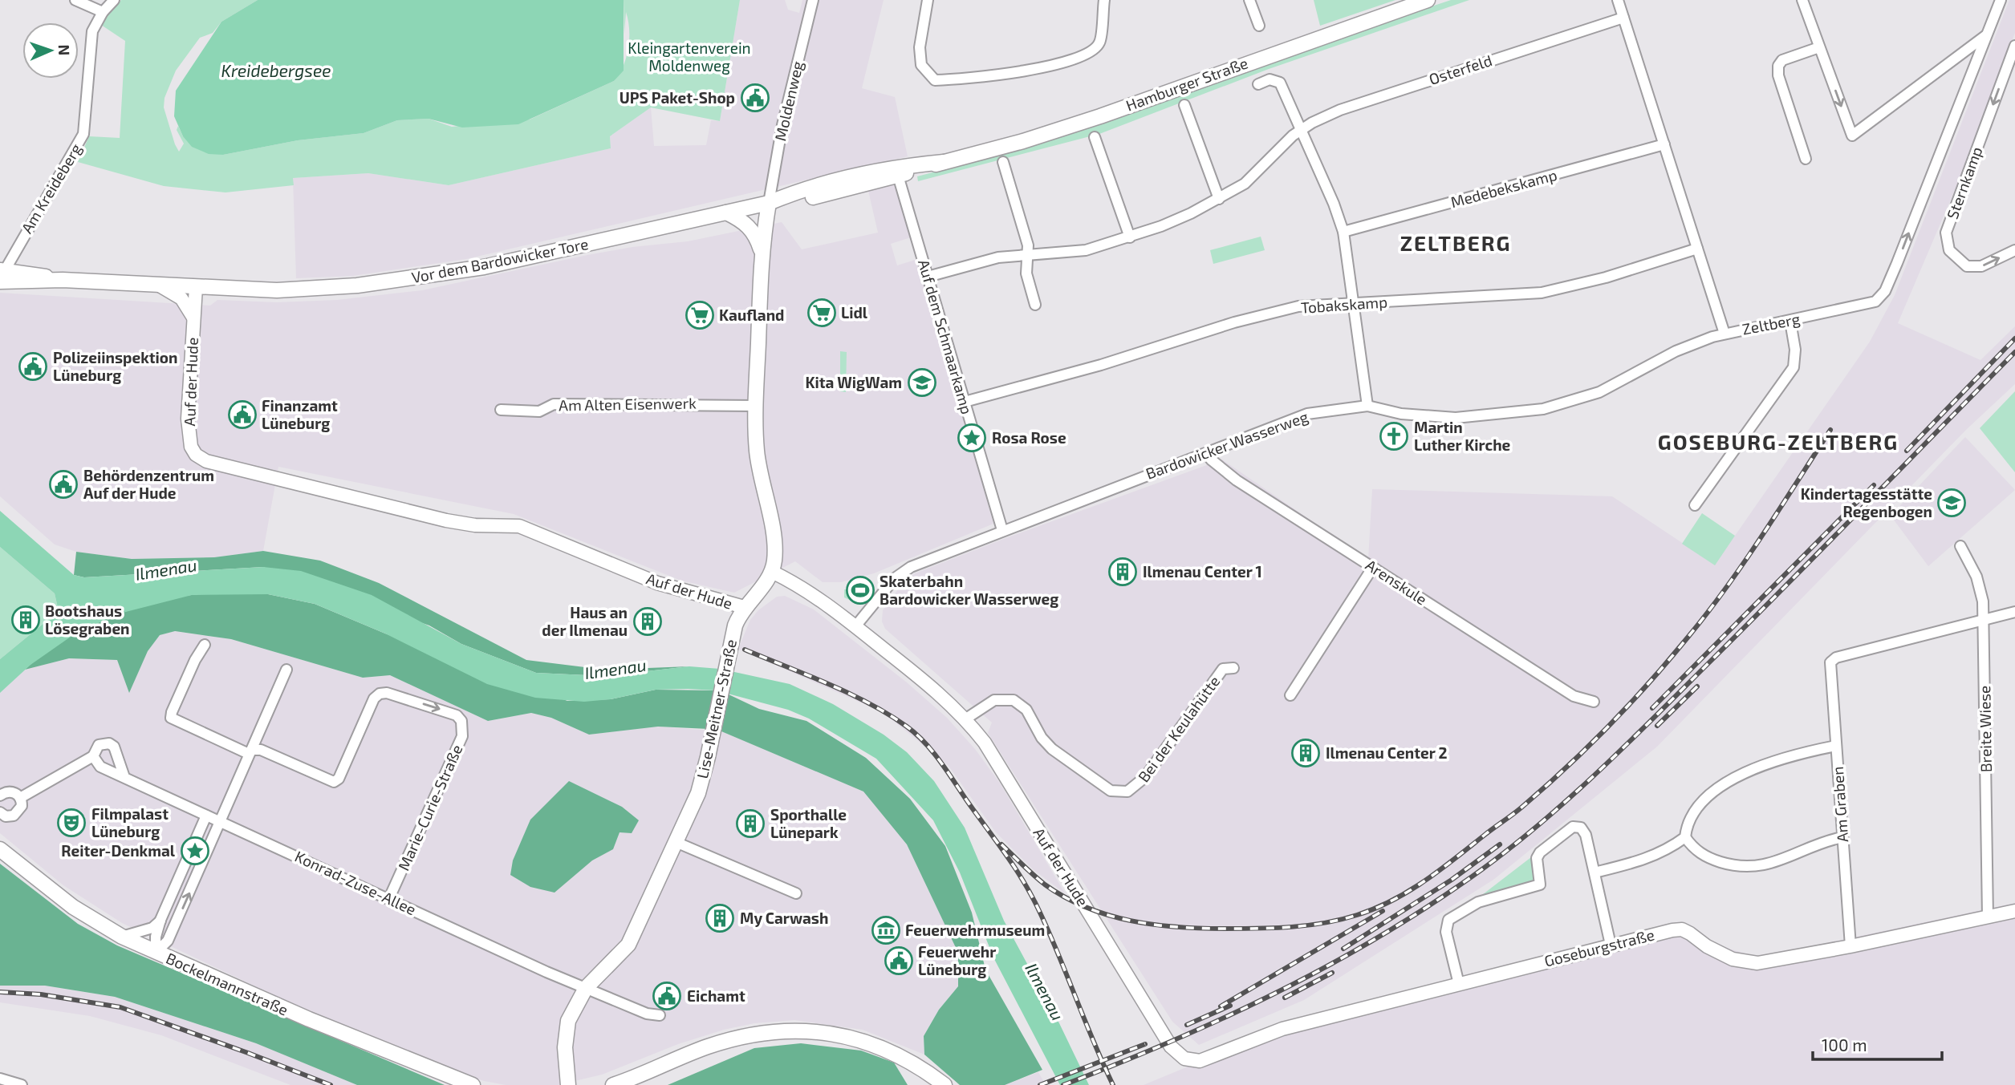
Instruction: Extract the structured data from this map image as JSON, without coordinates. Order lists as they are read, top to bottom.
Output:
{
  "streets": {
    "main road": [
      "Hamburger Straße",
      "Vor dem Bardowicker Tore",
      "Auf der Hude",
      "Lise-Meitner-Straße",
      "Bockelmannstraße"
    ],
    "street": [
      "Osterfeld",
      "Moldenweg",
      "Sternkamp",
      "Am Kreideberg",
      "Medebekskamp",
      "Tobakskamp",
      "Zeltberg",
      "Auf dem Schmaarkamp",
      "Am Alten Eisenwerk",
      "Bardowicker Wasserweg",
      "Arenskule",
      "Bei der Keulahütte",
      "Breite Wiese",
      "Am Graben",
      "Marie-Curie-Straße",
      "Konrad-Zuse-Allee",
      "Goseburgstraße"
    ]
  },
  "crossings": [
    ["Osterfeld", "Zeltberg"],
    ["Osterfeld", "Auf dem Schmaarkamp"],
    ["Hamburger Straße", "Vor dem Bardowicker Tore"],
    ["Moldenweg", "Vor dem Bardowicker Tore"],
    ["Am Kreideberg", "Vor dem Bardowicker Tore"],
    ["Medebekskamp", "Zeltberg"],
    ["Vor dem Bardowicker Tore", "Auf dem Schmaarkamp"],
    ["Vor dem Bardowicker Tore", "Auf der Hude"],
    ["Tobakskamp", "Zeltberg"],
    ["Tobakskamp", "Auf dem Schmaarkamp"],
    ["Zeltberg", "Bardowicker Wasserweg"],
    ["Auf dem Schmaarkamp", "Bardowicker Wasserweg"],
    ["Auf der Hude", "Bardowicker Wasserweg"],
    ["Auf der Hude", "Lise-Meitner-Straße"],
    ["Auf der Hude", "Bei der Keulahütte"],
    ["Auf der Hude", "Goseburgstraße"],
    ["Bardowicker Wasserweg", "Arenskule"],
    ["Lise-Meitner-Straße", "Konrad-Zuse-Allee"],
    ["Breite Wiese", "Am Graben"],
    ["Breite Wiese", "Goseburgstraße"],
    ["Am Graben", "Goseburgstraße"],
    ["Marie-Curie-Straße", "Konrad-Zuse-Allee"]
  ],
  "one_way": ["Zeltberg"],
  "districts": ["ZELTBERG", "GOSEBURG-ZELTBERG"],
  "water": ["Kreidebergsee", "Ilmenau"],
  "parks": ["Kleingartenverein Moldenweg"],
  "places": {
    "public building": [
      "UPS Paket-Shop",
      "Polizeiinspektion Lüneburg",
      "Finanzamt Lüneburg",
      "Behördenzentrum Auf der Hude",
      "Feuerwehr Lüneburg",
      "Eichamt"
    ],
    "supermarket": ["Lidl", "Kaufland"],
    "school or university": ["Kita WigWam", "Kindertagesstätte Regenbogen"],
    "church": ["Martin Luther Kirche"],
    "place": ["Rosa Rose", "Reiter-Denkmal"],
    "building": [
      "Ilmenau Center 1",
      "Bootshaus Lösegraben",
      "Haus an der Ilmenau",
      "Ilmenau Center 2",
      "Sporthalle Lünepark",
      "My Carwash"
    ],
    "sports": ["Skaterbahn Bardowicker Wasserweg"],
    "theatre": ["Filmpalast Lüneburg"],
    "museum": ["Feuerwehrmuseum"]
  },
  "scale_bar": "100 m",
  "north": "right"
}
